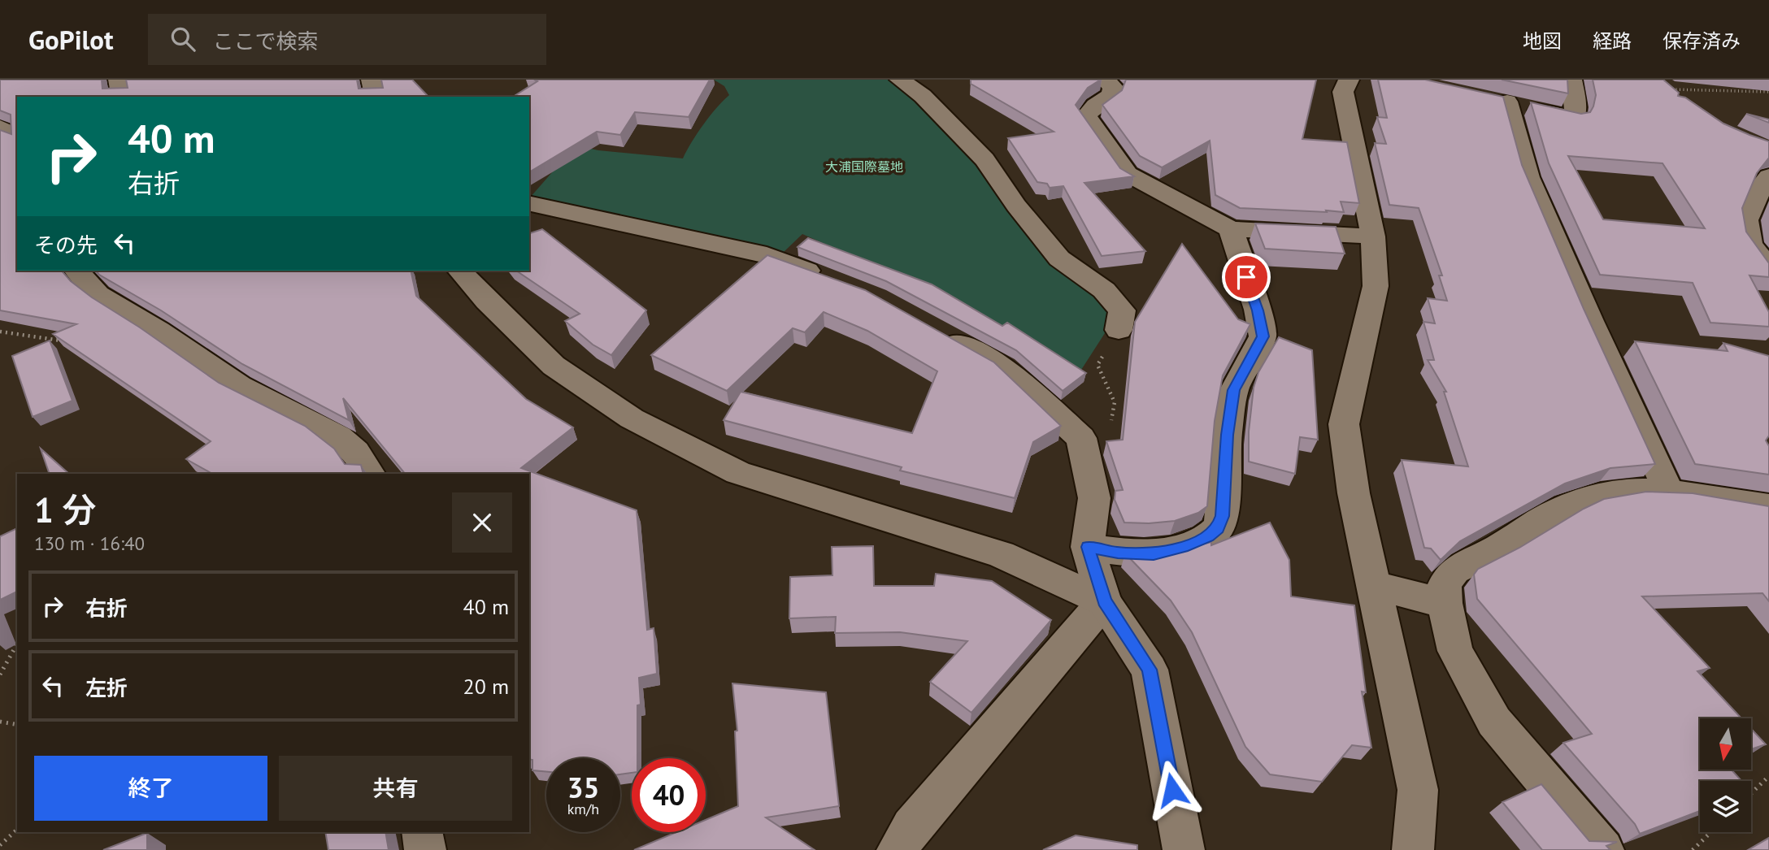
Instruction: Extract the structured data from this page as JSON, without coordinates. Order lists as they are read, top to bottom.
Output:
{
  "parks": ["大浦国際墓地"],
  "north": "bottom",
  "page": {
    "header": "GoPilot",
    "search": "ここで検索",
    "nav": ["地図", "経路", "保存済み"],
    "turn": ["40 m", "右折"],
    "then": "その先",
    "heading": ["1 分", "130 m · 16:40"],
    "list": [
      {
        "name": "右折",
        "value": "40 m"
      },
      {
        "name": "左折",
        "value": "20 m"
      }
    ],
    "buttons": ["終了", "共有"],
    "speed": "35 km/h",
    "limit": "40"
  }
}
